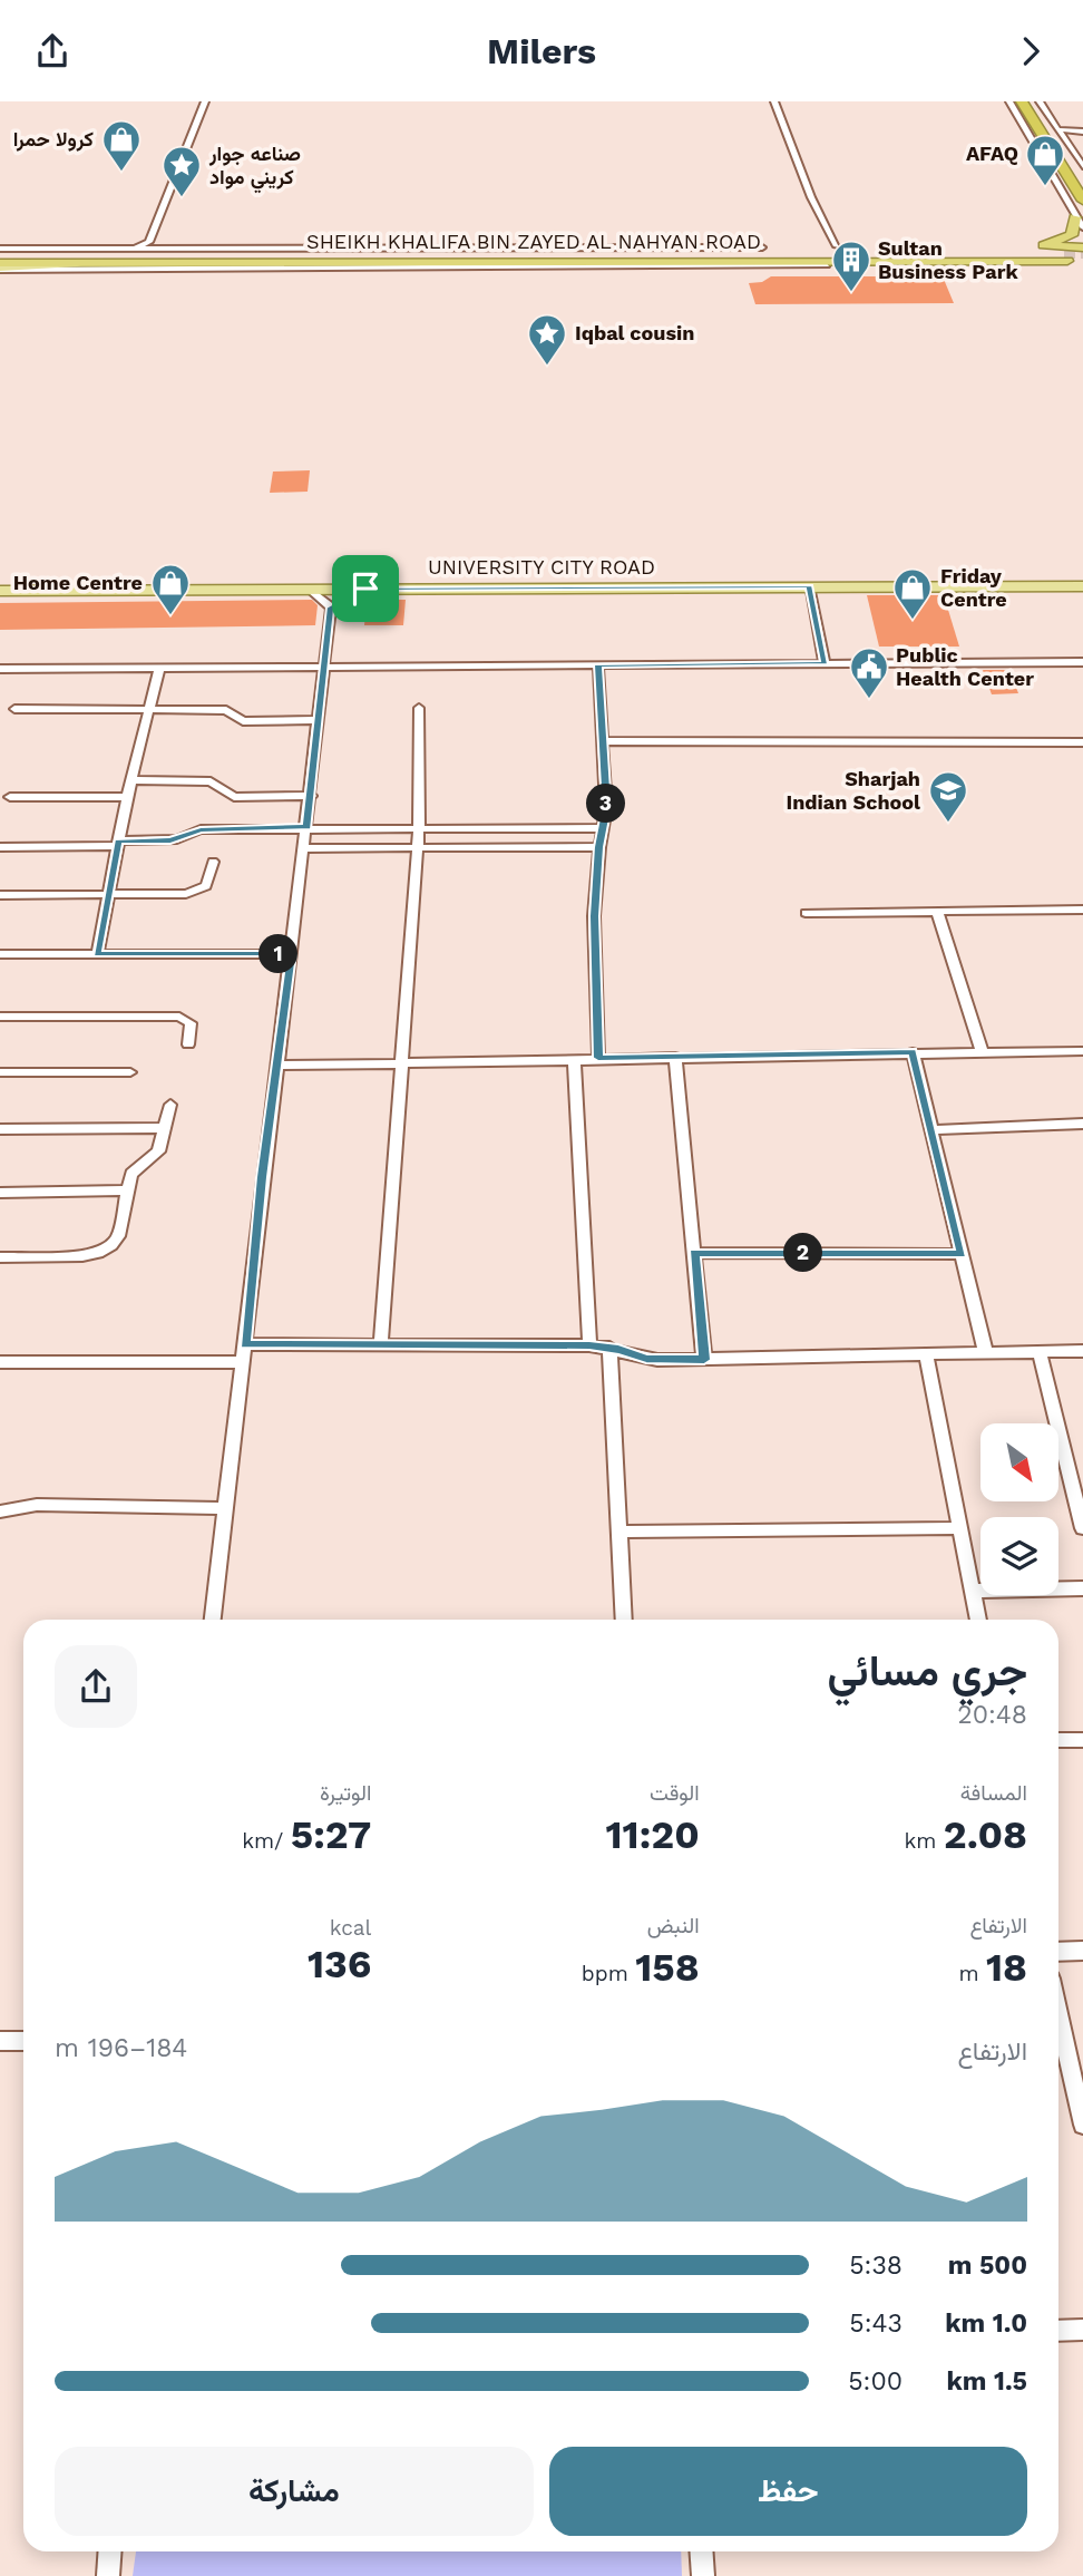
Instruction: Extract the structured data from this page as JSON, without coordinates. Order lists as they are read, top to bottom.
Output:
{
  "streets": {
    "highway": ["SHEIKH KHALIFA BIN ZAYED AL NAHYAN ROAD"],
    "main road": ["UNIVERSITY CITY ROAD"]
  },
  "places": {
    "shop": [
      "كرولا حمرا",
      "AFAQ",
      "Home Centre",
      "Friday Centre"
    ],
    "place": ["صناعه جوار كريني مواد", "Iqbal cousin"],
    "building": ["Sultan Business Park"],
    "public building": ["Public Health Center"],
    "school or university": ["Sharjah Indian School"]
  },
  "north": "bottom right",
  "page": {
    "header": "Milers",
    "pins": ["3", "1", "2"],
    "heading": ["جري مسائي", "20:48"],
    "stats": [
      ["المسافة", "2.08 km"],
      ["الوقت", "11:20"],
      ["الوتيرة", "5:27 /km"],
      ["الارتفاع", "18 m"],
      ["النبض", "158 bpm"],
      ["kcal", "136"]
    ],
    "chart": ["الارتفاع", "184–196 m"],
    "list": [
      {
        "name": "500 m",
        "note": "5:38"
      },
      {
        "name": "1.0 km",
        "note": "5:43"
      },
      {
        "name": "1.5 km",
        "note": "5:00"
      }
    ],
    "buttons": ["حفظ", "مشاركة"]
  }
}
